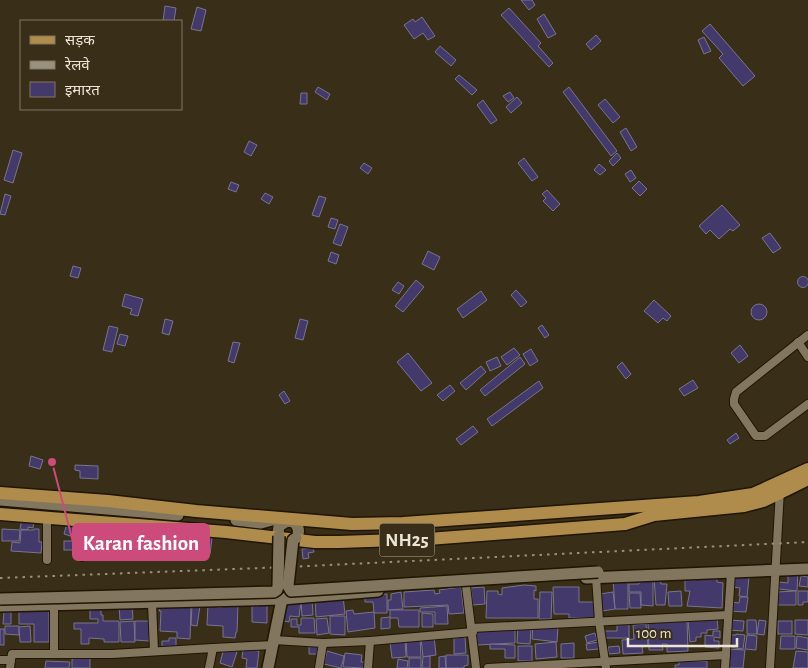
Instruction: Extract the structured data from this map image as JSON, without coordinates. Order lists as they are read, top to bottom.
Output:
{
  "streets": {
    "main road": ["NH25"]
  },
  "places": ["Karan fashion"],
  "legend": ["सड़क", "रेलवे", "इमारत"],
  "scale_bar": "100 m"
}
